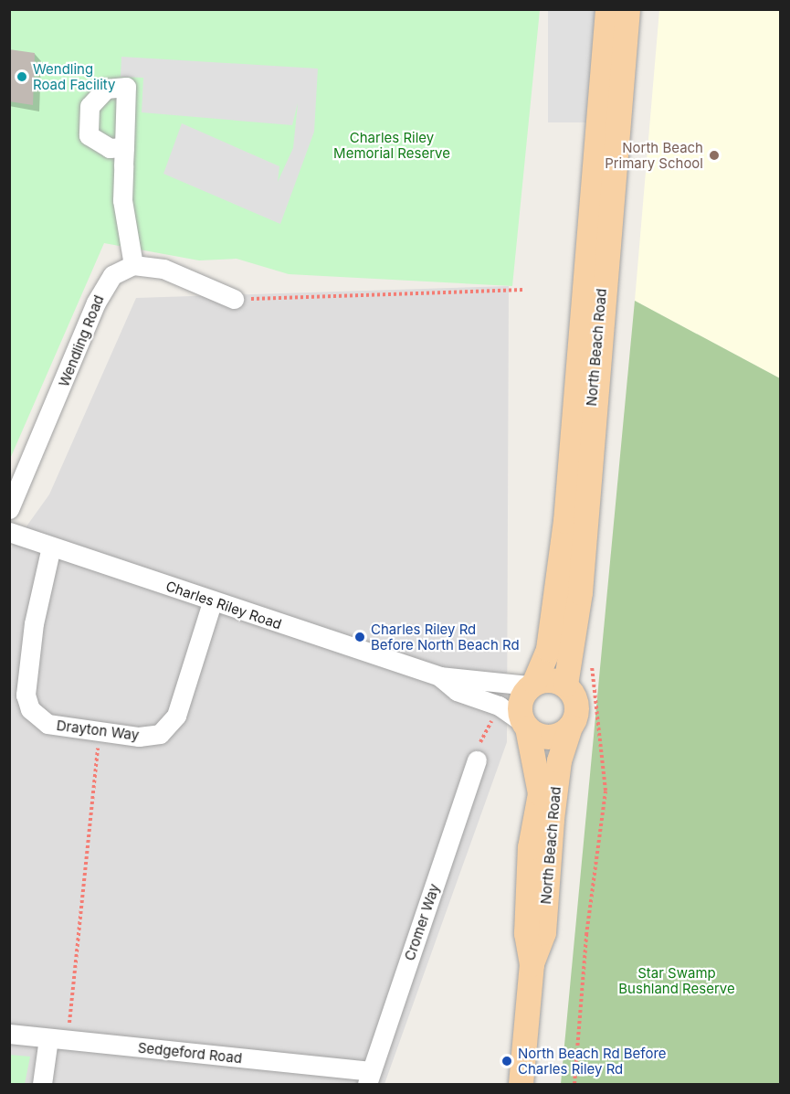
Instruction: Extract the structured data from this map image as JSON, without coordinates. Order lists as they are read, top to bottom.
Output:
{
  "streets": {
    "main road": ["North Beach Road"],
    "street": [
      "Wendling Road",
      "Charles Riley Road",
      "Drayton Way",
      "Cromer Way",
      "Sedgeford Road"
    ]
  },
  "crossings": [
    ["North Beach Road", "Charles Riley Road"],
    ["Charles Riley Road", "Drayton Way"],
    ["Cromer Way", "Sedgeford Road"]
  ],
  "parks": ["Charles Riley Memorial Reserve", "Star Swamp Bushland Reserve"],
  "places": [
    "Wendling Road Facility",
    "North Beach Primary School",
    "Charles Riley Rd Before North Beach Rd",
    "North Beach Rd Before Charles Riley Rd"
  ]
}
